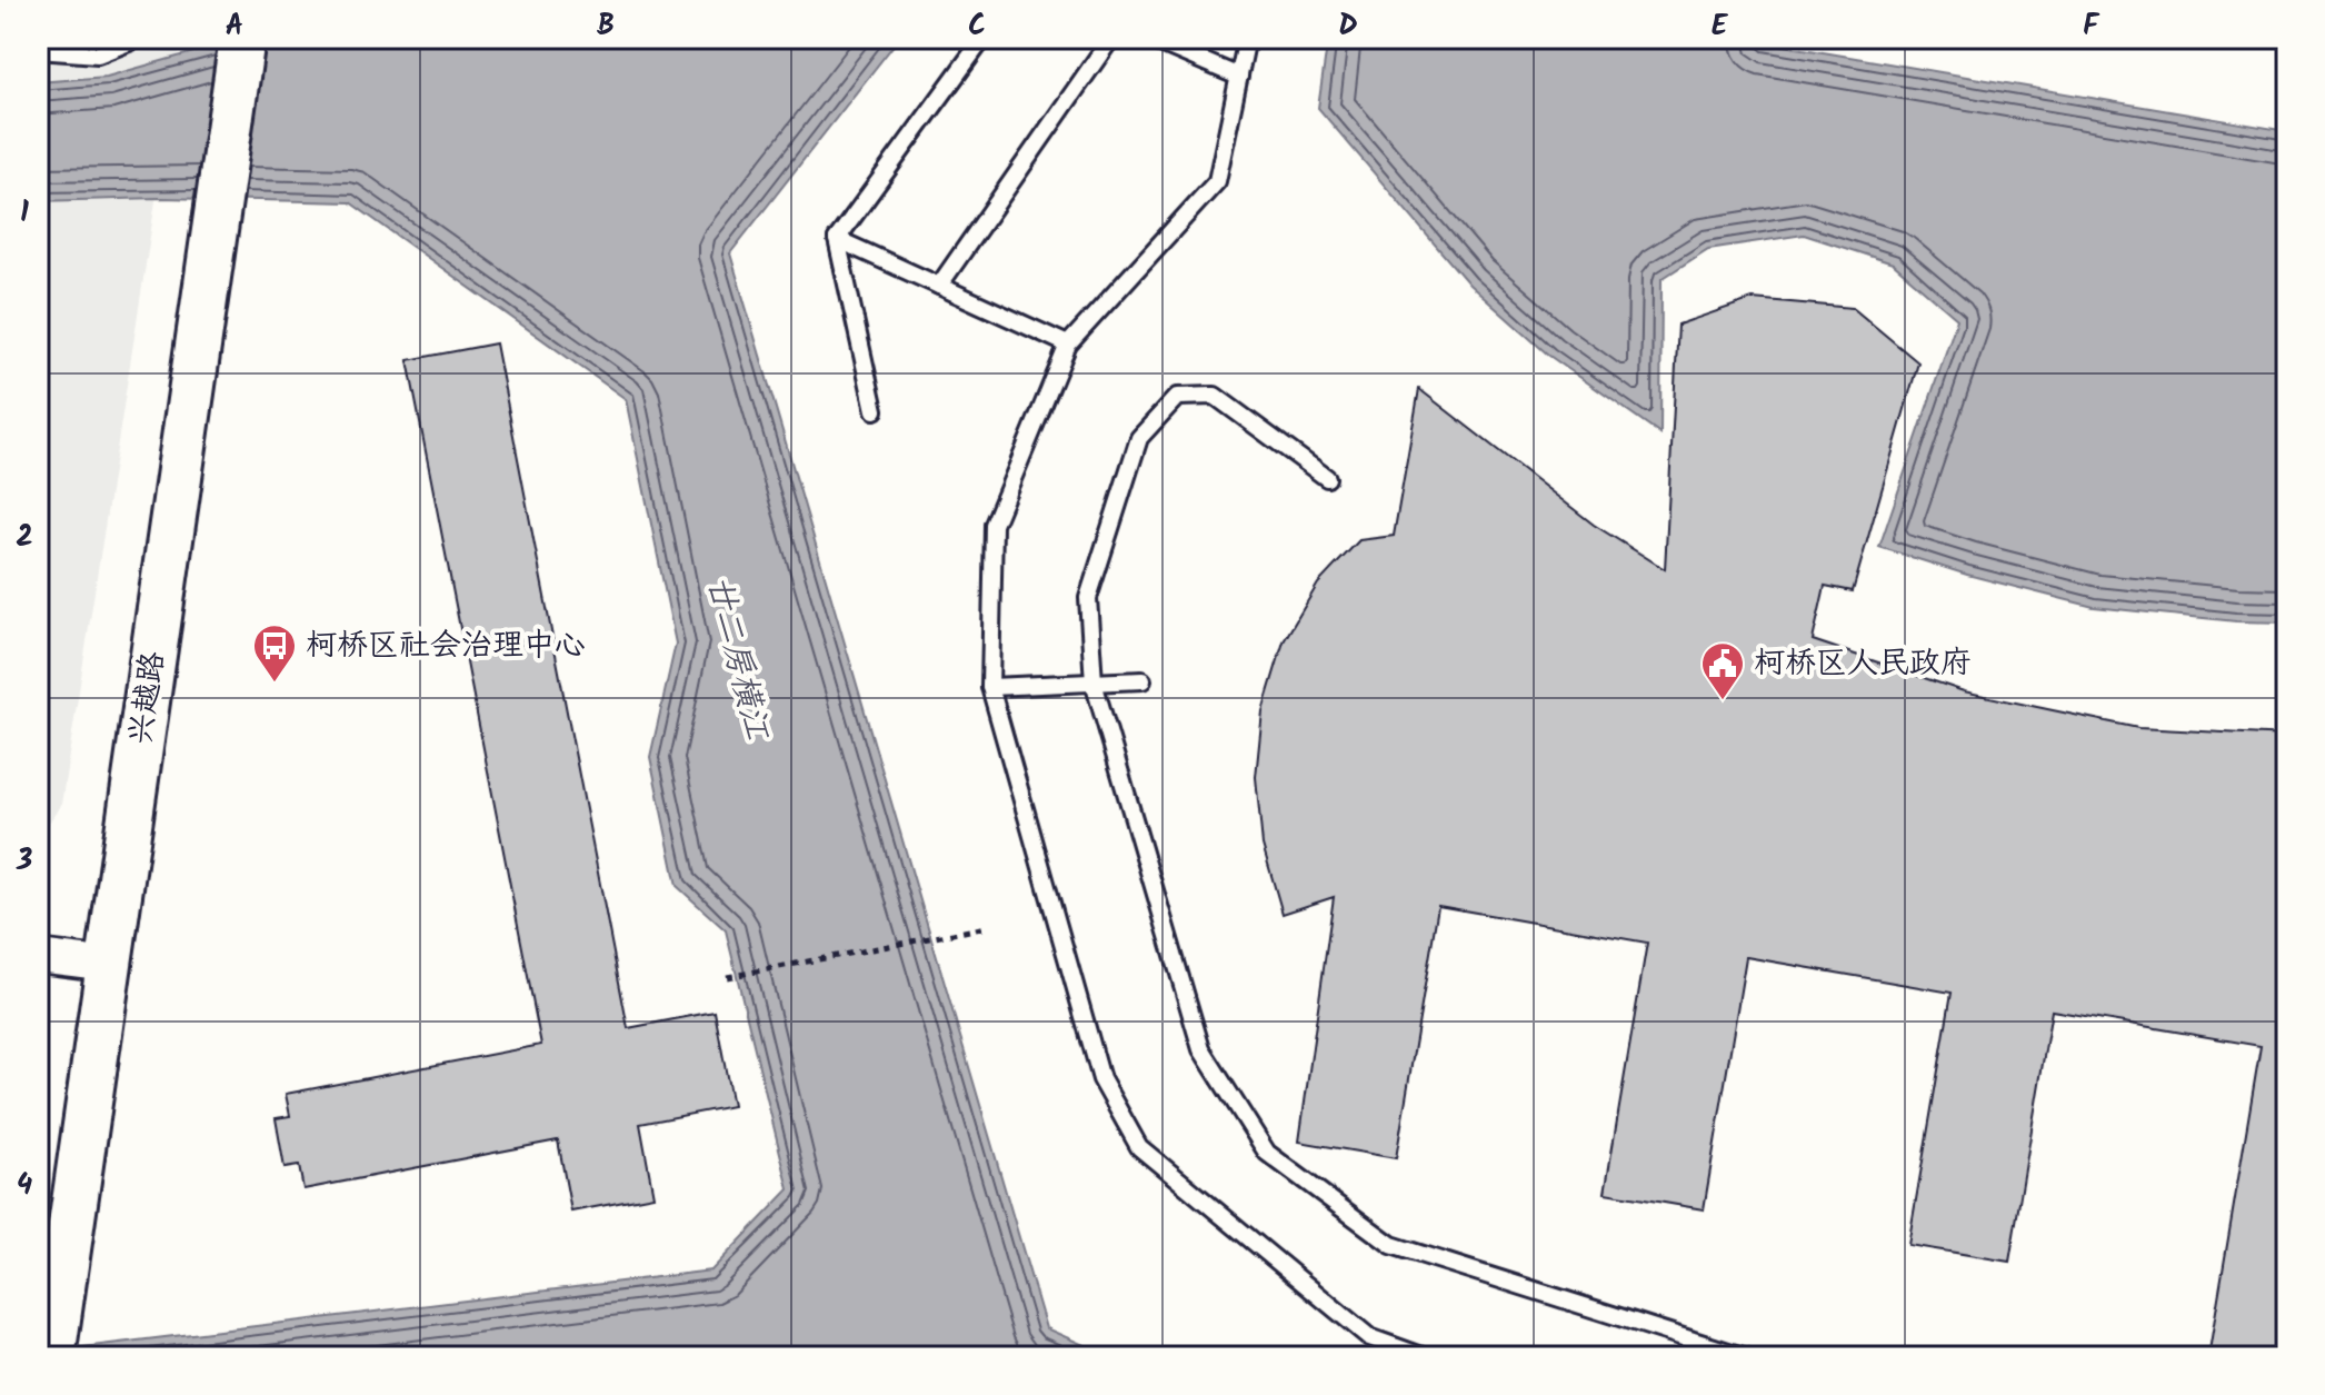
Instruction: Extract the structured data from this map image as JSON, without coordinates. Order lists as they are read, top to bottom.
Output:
{
  "streets": {
    "street": ["兴越路"]
  },
  "water": ["廿二房横江"],
  "places": {
    "bus stop": ["柯桥区社会治理中心"],
    "public building": ["柯桥区人民政府"]
  },
  "grid": {
    "columns": [
      "A",
      "B",
      "C",
      "D",
      "E",
      "F"
    ],
    "rows": [
      "1",
      "2",
      "3",
      "4"
    ]
  }
}
